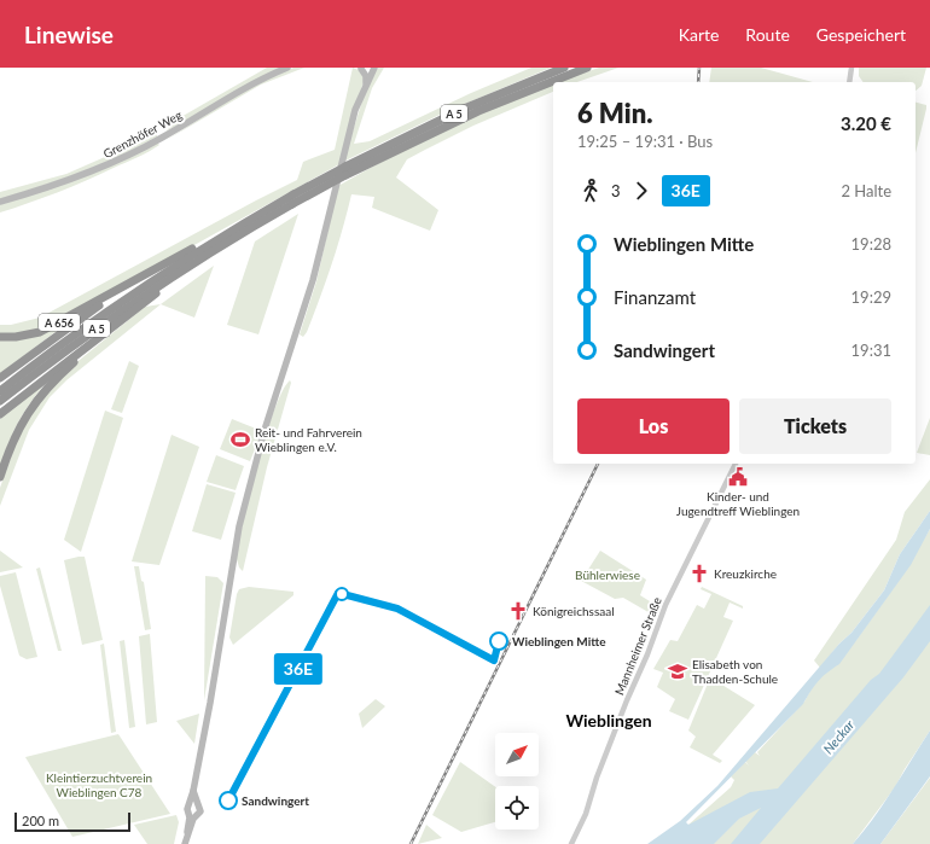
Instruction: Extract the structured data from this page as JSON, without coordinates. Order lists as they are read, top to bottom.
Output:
{
  "streets": {
    "highway": ["A 5", "A 656"],
    "main road": ["Grenzhöfer Weg"],
    "street": ["Mannheimer Straße"]
  },
  "districts": ["Wieblingen"],
  "water": ["Neckar"],
  "parks": ["Bühlerwiese", "Kleintierzuchtverein Wieblingen C78"],
  "places": {
    "sports": ["Reit- und Fahrverein Wieblingen e.V."],
    "public building": ["Kinder- und Jugendtreff Wieblingen"],
    "church": ["Kreuzkirche", "Königreichssaal"],
    "other": ["Wieblingen Mitte", "Sandwingert"],
    "school or university": ["Elisabeth von Thadden-Schule"]
  },
  "lines": ["bus line 36E"],
  "scale_bar": "200 m",
  "north": "top right",
  "page": {
    "header": "Linewise",
    "nav": ["Karte", "Route", "Gespeichert"],
    "on_map": "36E",
    "heading": ["6 Min.", "19:25 – 19:31 · Bus", "3.20 €"],
    "legs": ["3", "36E", "2 Halte"],
    "list": [
      {
        "name": "Wieblingen Mitte",
        "value": "19:28"
      },
      {
        "name": "Finanzamt",
        "value": "19:29"
      },
      {
        "name": "Sandwingert",
        "value": "19:31"
      }
    ],
    "buttons": ["Los", "Tickets"],
    "scale": "200 m"
  }
}
